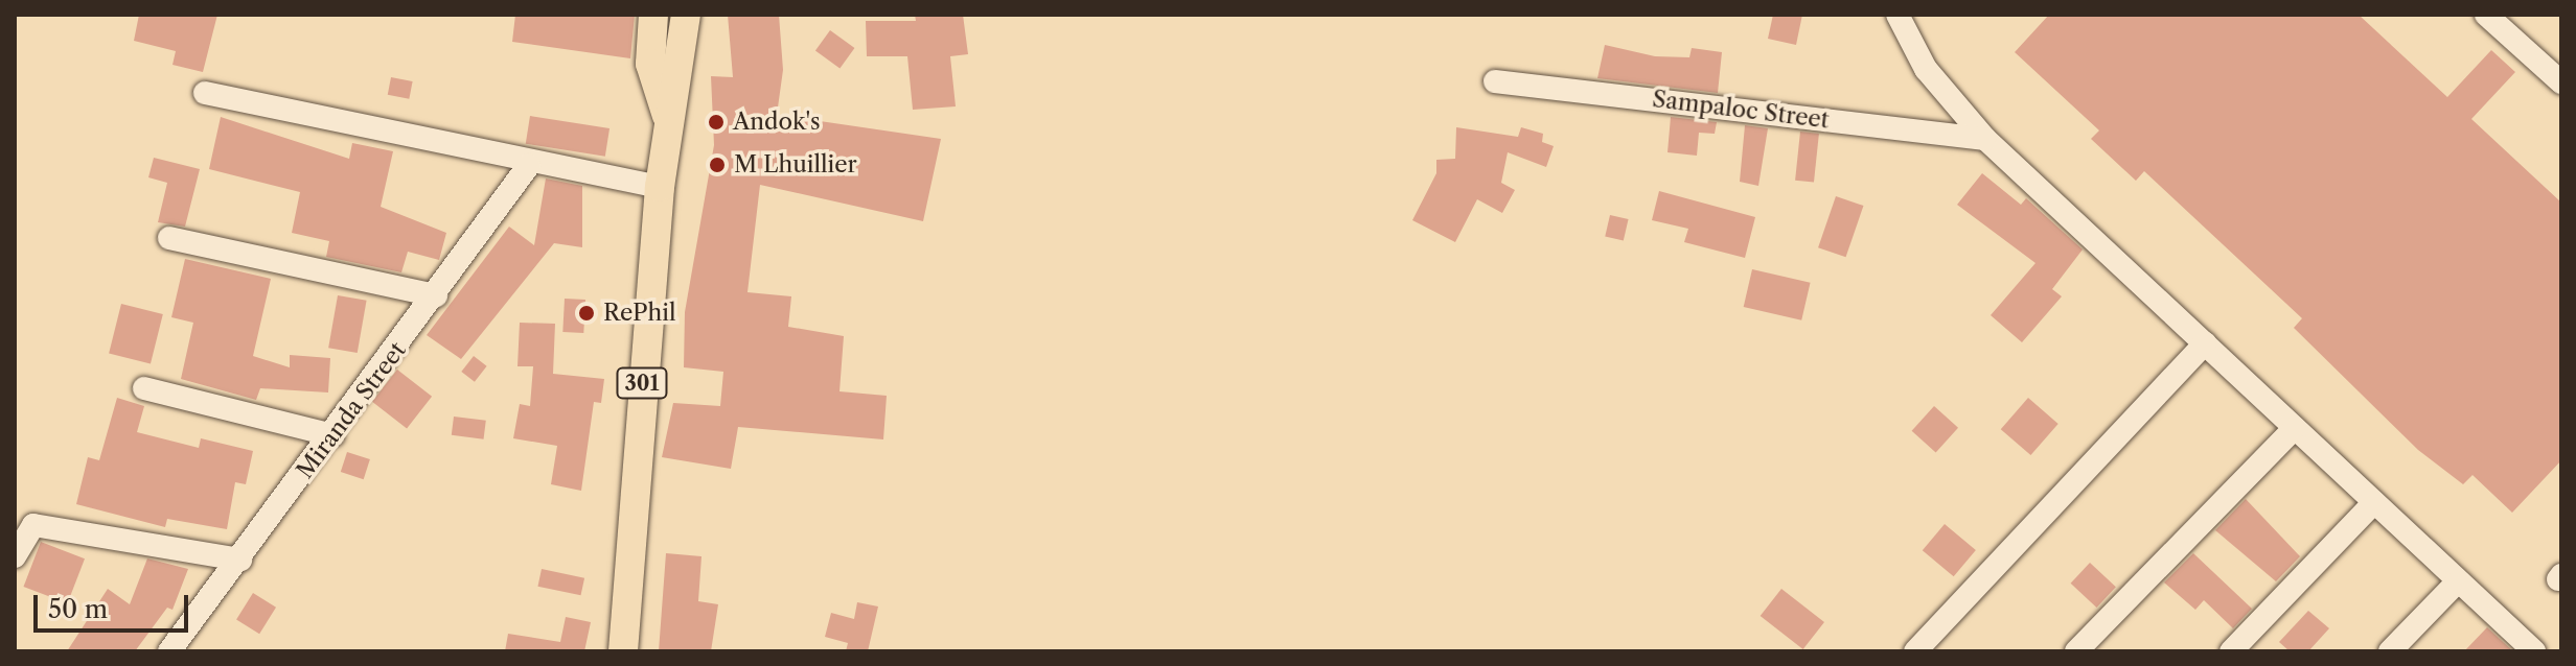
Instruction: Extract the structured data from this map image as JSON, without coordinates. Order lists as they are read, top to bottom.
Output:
{
  "streets": {
    "main road": ["301"],
    "street": ["Sampaloc Street", "Miranda Street"]
  },
  "places": ["Andok's", "M Lhuillier", "RePhil"],
  "scale_bar": "50 m"
}
